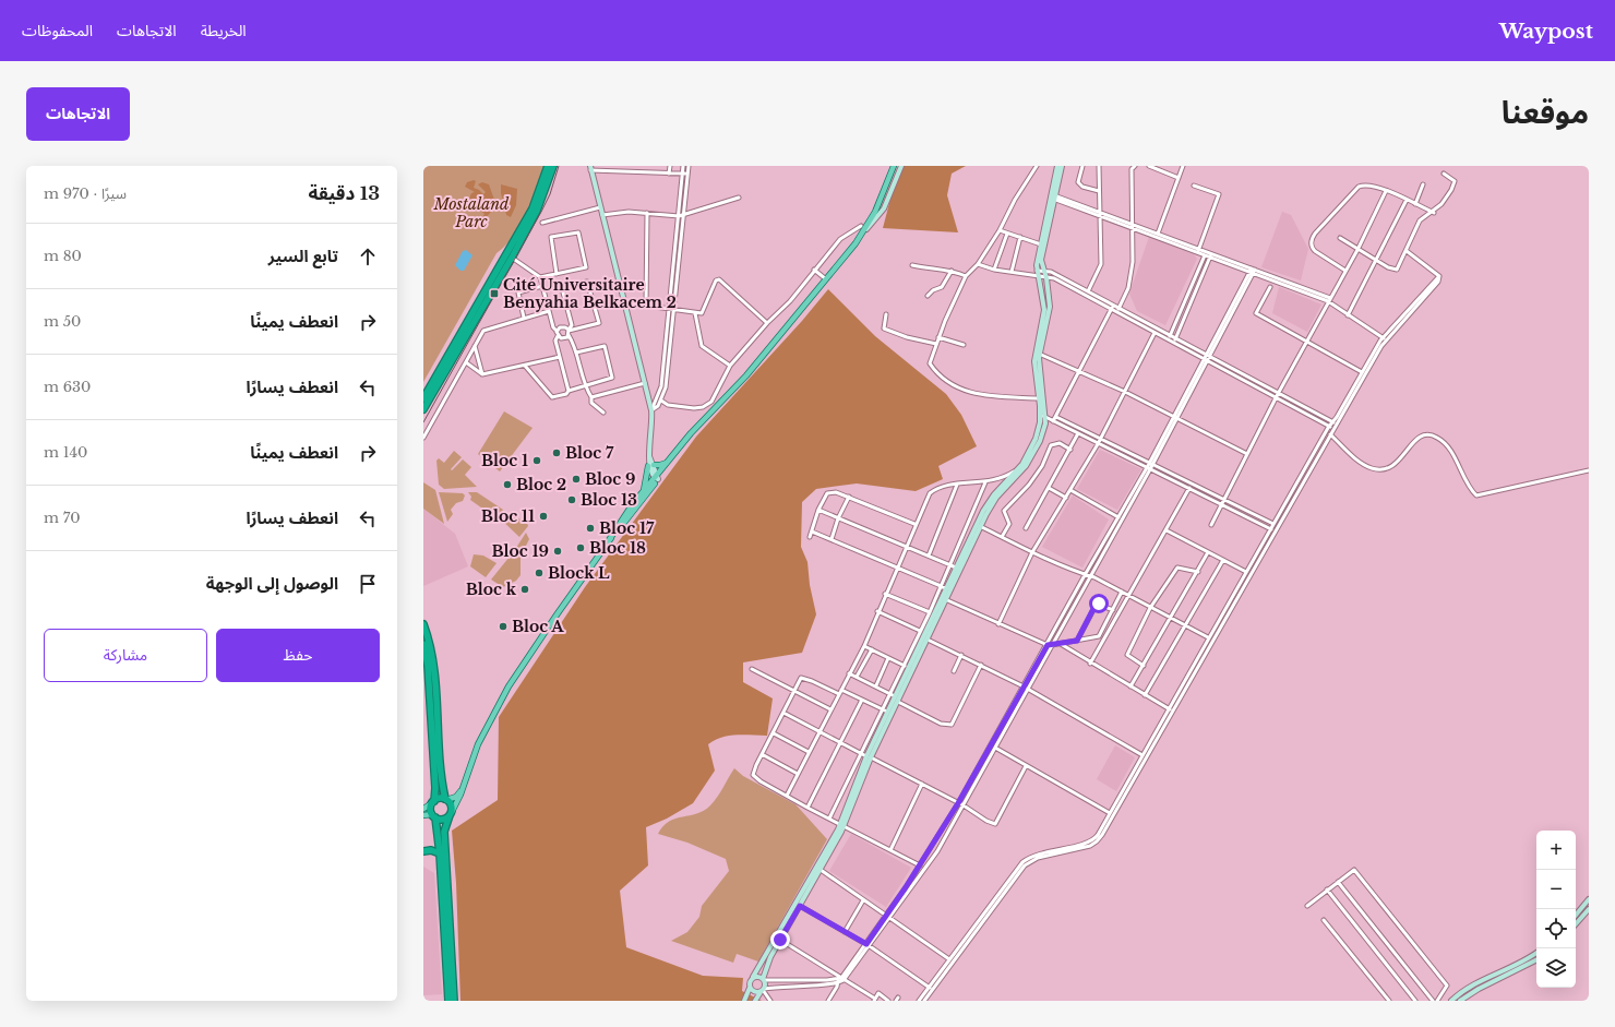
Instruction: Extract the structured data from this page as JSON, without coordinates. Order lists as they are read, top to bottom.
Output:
{
  "parks": ["Mostaland Parc"],
  "places": {
    "transit": ["Cité Universitaire Benyahia Belkacem 2"],
    "other": [
      "Bloc 7",
      "Bloc 1",
      "Bloc 9",
      "Bloc 2",
      "Bloc 13",
      "Bloc 11",
      "Bloc 17",
      "Bloc 18",
      "Bloc 19",
      "Block L",
      "Bloc k",
      "Bloc A"
    ]
  },
  "page": {
    "header": "Waypost",
    "nav": ["الخريطة", "الاتجاهات", "المحفوظات"],
    "title": "موقعنا",
    "buttons": [
      "الاتجاهات",
      ["حفظ", "مشاركة"]
    ],
    "heading": ["13 دقيقة", "سيرًا · 970 m"],
    "list": [
      ["تابع السير", "80 m"],
      ["انعطف يمينًا", "50 m"],
      ["انعطف يسارًا", "630 m"],
      ["انعطف يمينًا", "140 m"],
      ["انعطف يسارًا", "70 m"],
      "الوصول إلى الوجهة"
    ],
    "map_buttons": ["+", "−"]
  }
}
